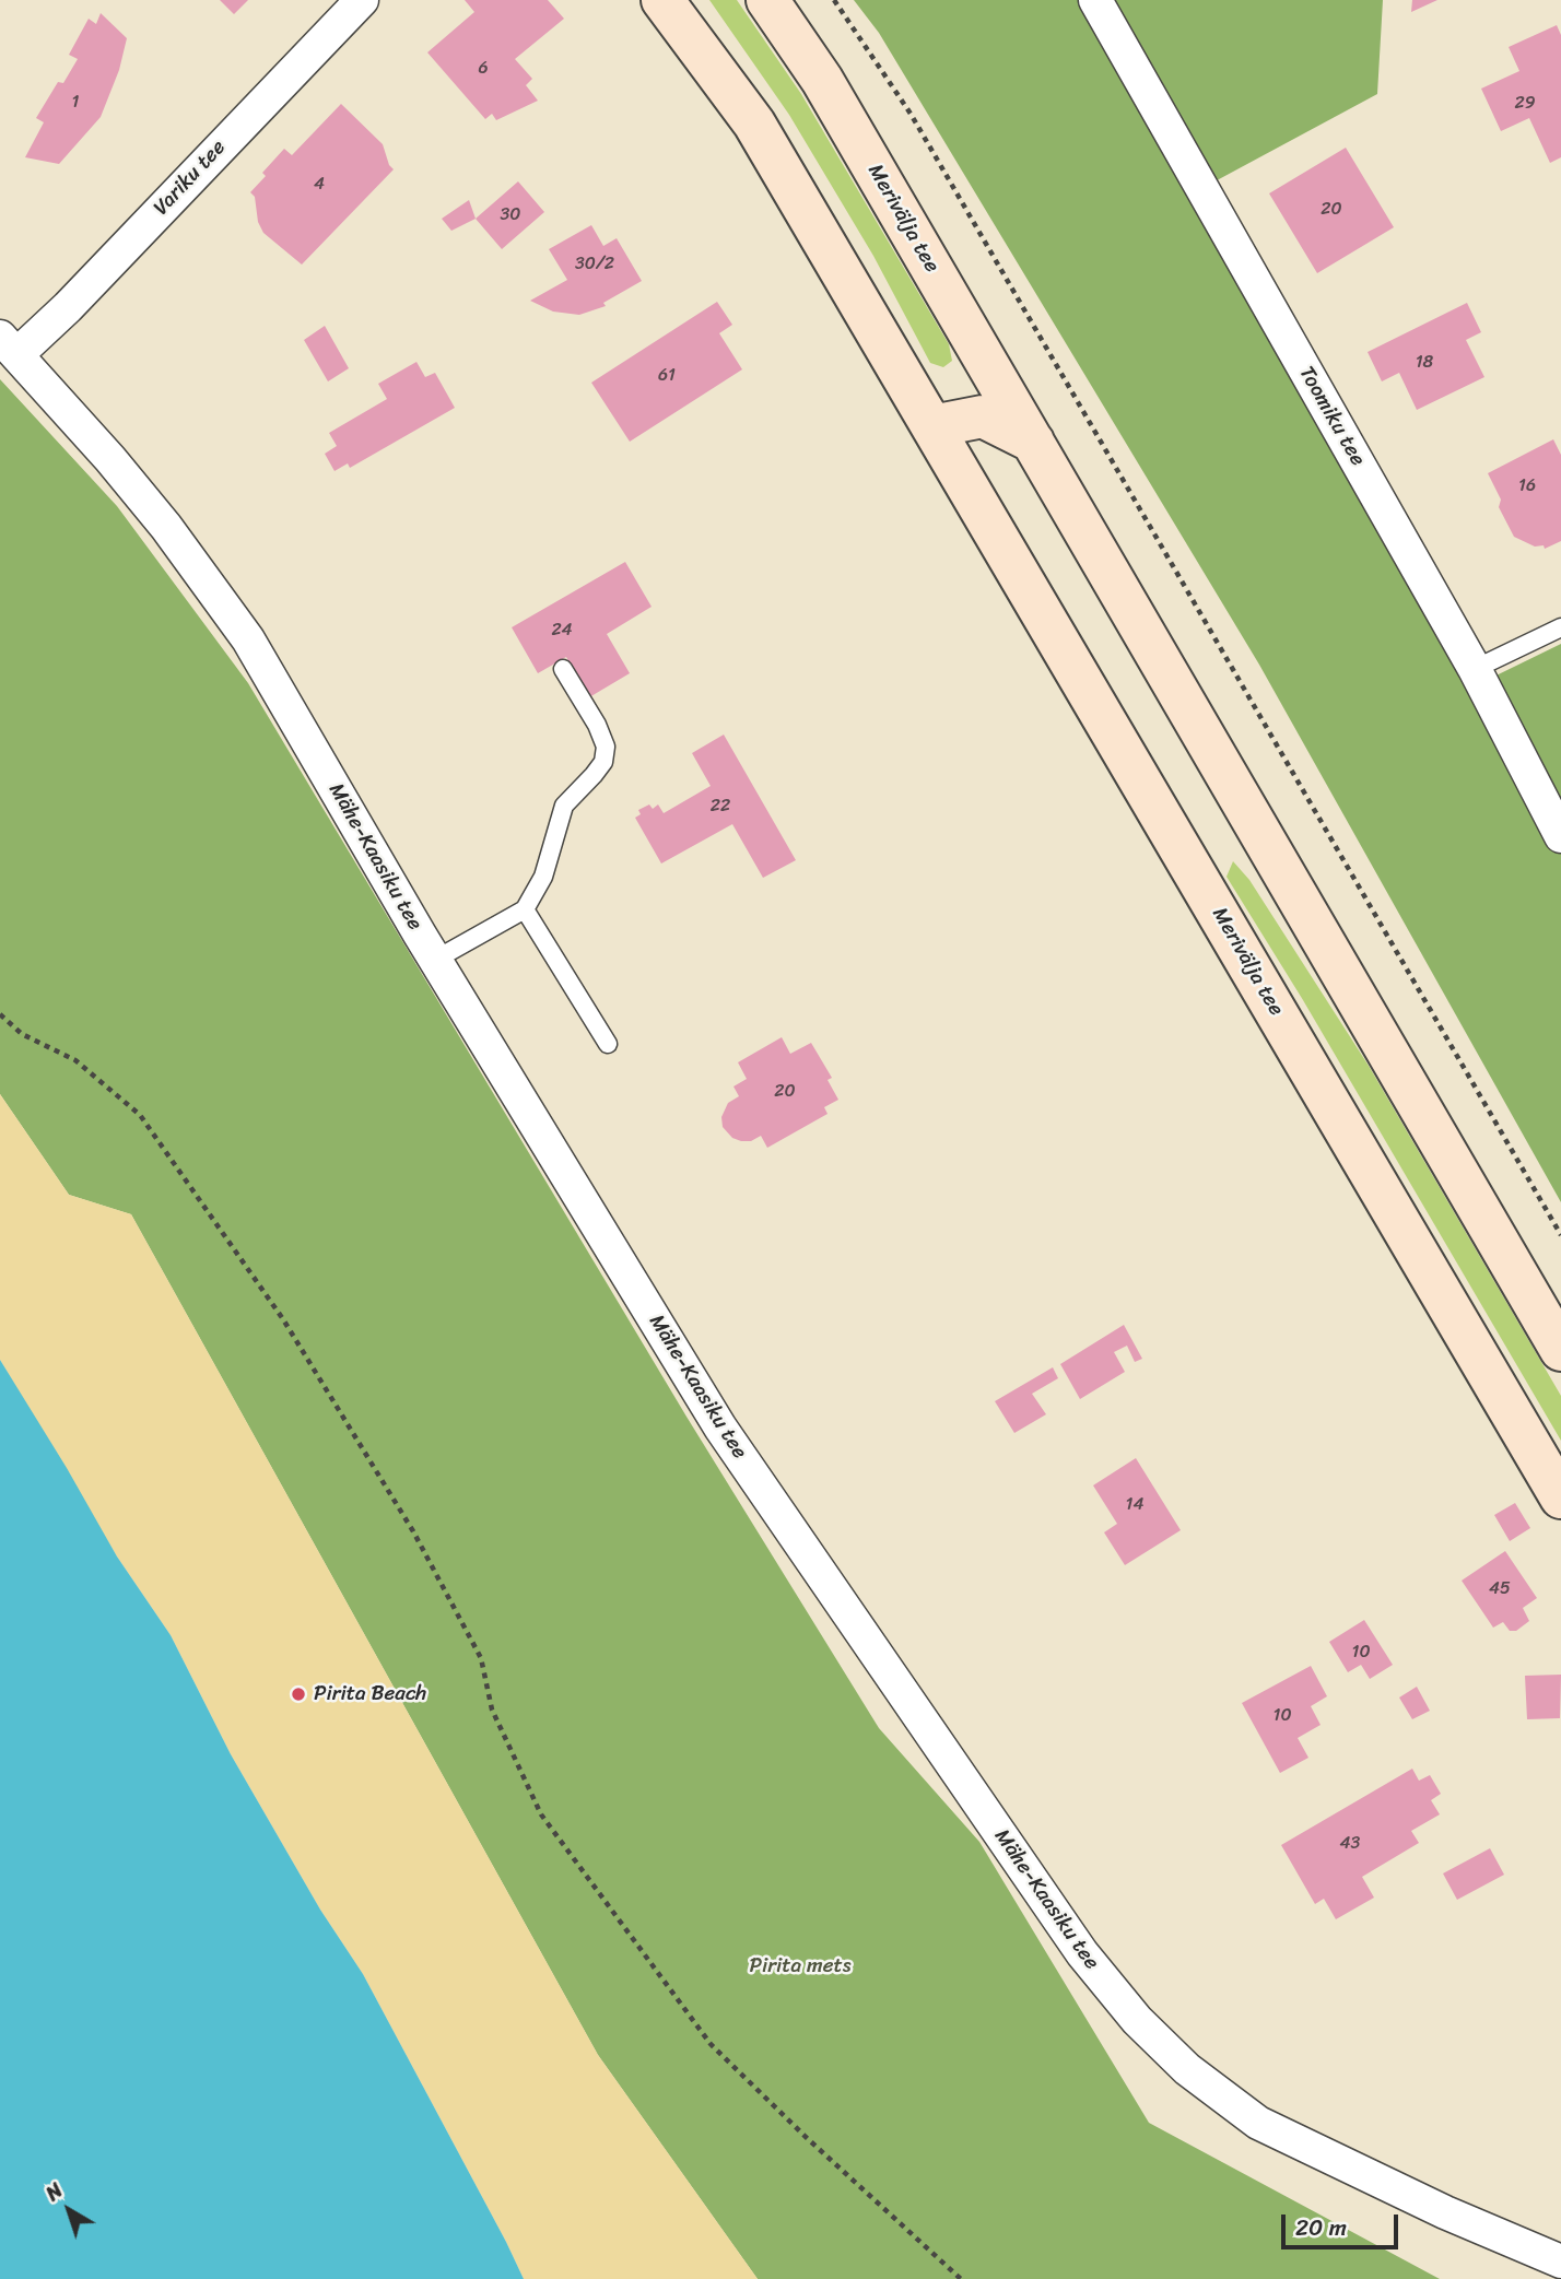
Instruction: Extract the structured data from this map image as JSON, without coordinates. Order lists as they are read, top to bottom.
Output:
{
  "streets": {
    "main road": ["Merivälja tee"],
    "street": ["Variku tee", "Toomiku tee", "Mähe-Kaasiku tee"]
  },
  "crossings": [
    ["Variku tee", "Mähe-Kaasiku tee"]
  ],
  "parks": ["Pirita mets"],
  "places": ["Pirita Beach"],
  "house_numbers": [
    "6",
    "1",
    "29",
    "4",
    "20",
    "30",
    "30/2",
    "18",
    "61",
    "16",
    "24",
    "22",
    "20",
    "14",
    "45",
    "10",
    "10",
    "43"
  ],
  "scale_bar": "20 m",
  "north": "top left"
}
